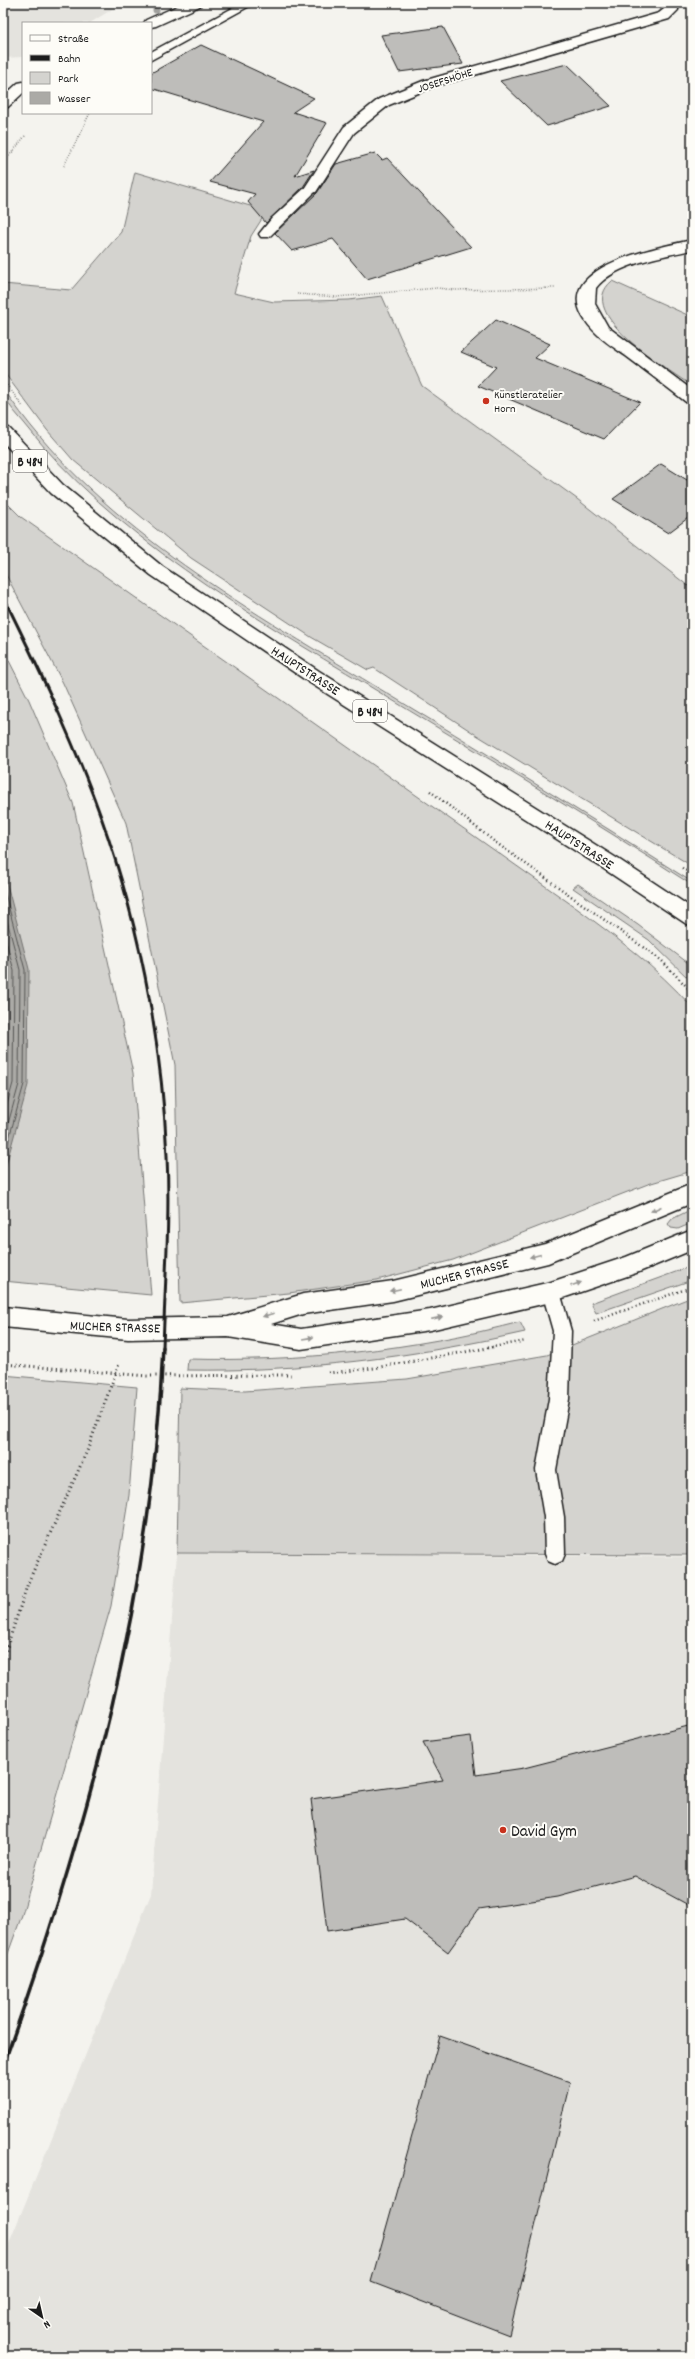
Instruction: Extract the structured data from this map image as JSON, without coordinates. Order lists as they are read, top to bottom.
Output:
{
  "streets": {
    "main road": [
      "JOSEFSHÖHE",
      "B 484",
      "HAUPTSTRASSE",
      "MUCHER STRASSE"
    ]
  },
  "places": ["Künstleratelier Horn", "David Gym"],
  "legend": [
    "Straße",
    "Bahn",
    "Park",
    "Wasser"
  ],
  "north": "bottom right"
}
